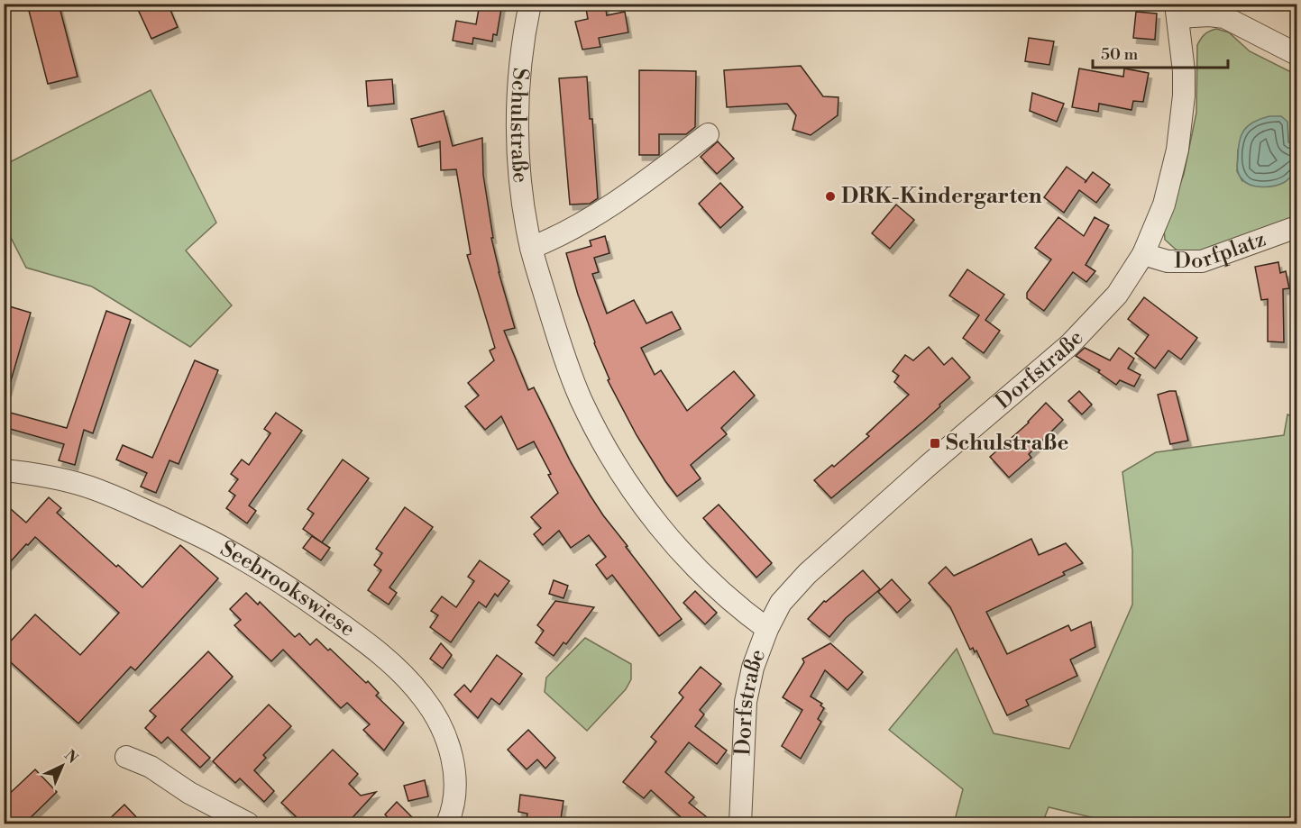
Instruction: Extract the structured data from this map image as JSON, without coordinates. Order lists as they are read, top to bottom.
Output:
{
  "streets": {
    "street": [
      "Schulstraße",
      "Dorfplatz",
      "Dorfstraße",
      "Seebrookswiese"
    ]
  },
  "crossings": [
    ["Schulstraße", "Dorfstraße"],
    ["Dorfplatz", "Dorfstraße"]
  ],
  "places": {
    "other": ["DRK-Kindergarten"],
    "transit": ["Schulstraße"]
  },
  "scale_bar": "50 m",
  "north": "top right"
}
